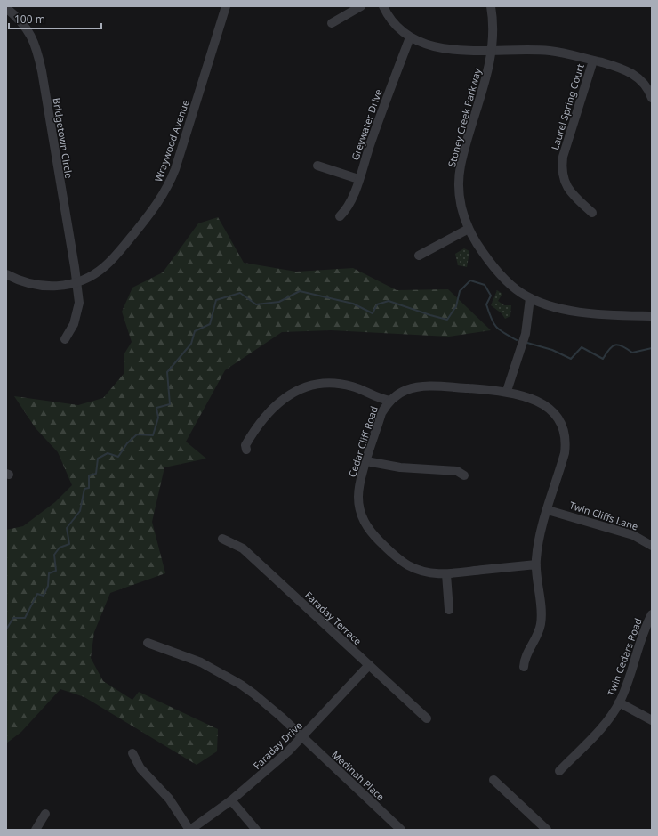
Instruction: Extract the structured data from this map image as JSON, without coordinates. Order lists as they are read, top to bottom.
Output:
{
  "streets": {
    "street": [
      "Laurel Spring Court",
      "Stoney Creek Parkway",
      "Greywater Drive",
      "Bridgetown Circle",
      "Wraywood Avenue",
      "Cedar Cliff Road",
      "Twin Cliffs Lane",
      "Faraday Terrace",
      "Twin Cedars Road",
      "Faraday Drive",
      "Medinah Place"
    ]
  },
  "crossings": [
    ["Bridgetown Circle", "Wraywood Avenue"],
    ["Cedar Cliff Road", "Twin Cliffs Lane"],
    ["Faraday Terrace", "Faraday Drive"],
    ["Faraday Drive", "Medinah Place"]
  ],
  "scale_bar": "100 m"
}
